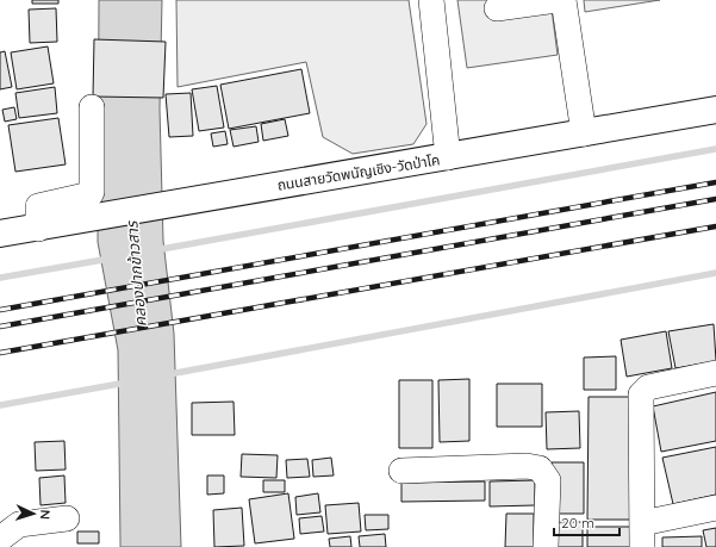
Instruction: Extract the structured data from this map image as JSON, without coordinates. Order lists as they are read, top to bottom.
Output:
{
  "streets": {
    "main road": ["ถนนสายวัดพนัญเชิง-วัดป่าโค"]
  },
  "water": ["คลองปากข้าวสาร"],
  "scale_bar": "20 m",
  "north": "right"
}
